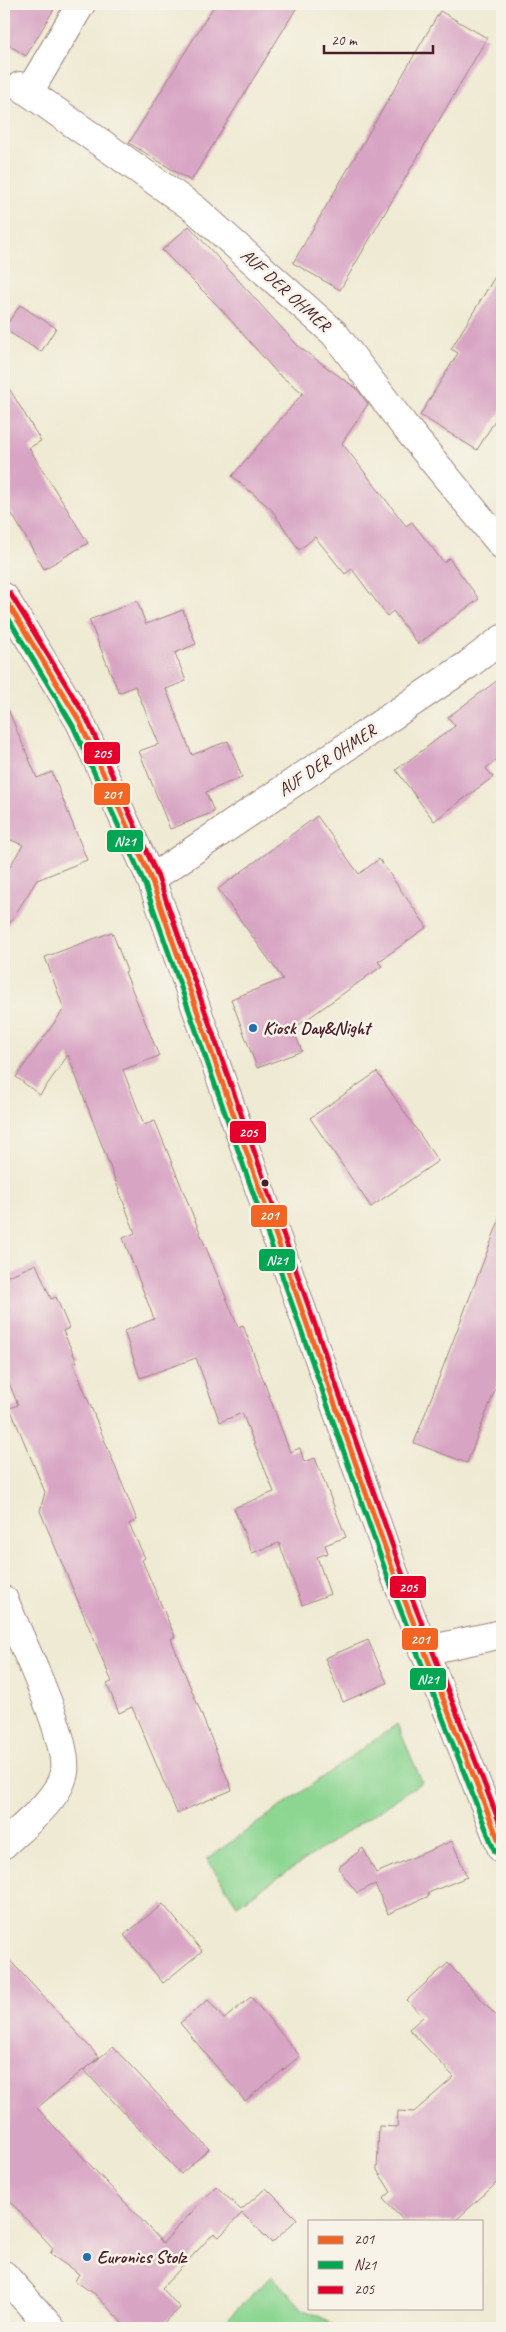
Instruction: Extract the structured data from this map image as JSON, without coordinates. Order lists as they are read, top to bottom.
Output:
{
  "streets": {
    "street": ["AUF DER OHMER"]
  },
  "places": ["Kiosk Day&Night", "Euronics Stolz"],
  "lines": ["transit line 205", "transit line 201", "transit line N21"],
  "legend": ["201", "N21", "205"],
  "scale_bar": "20 m"
}
